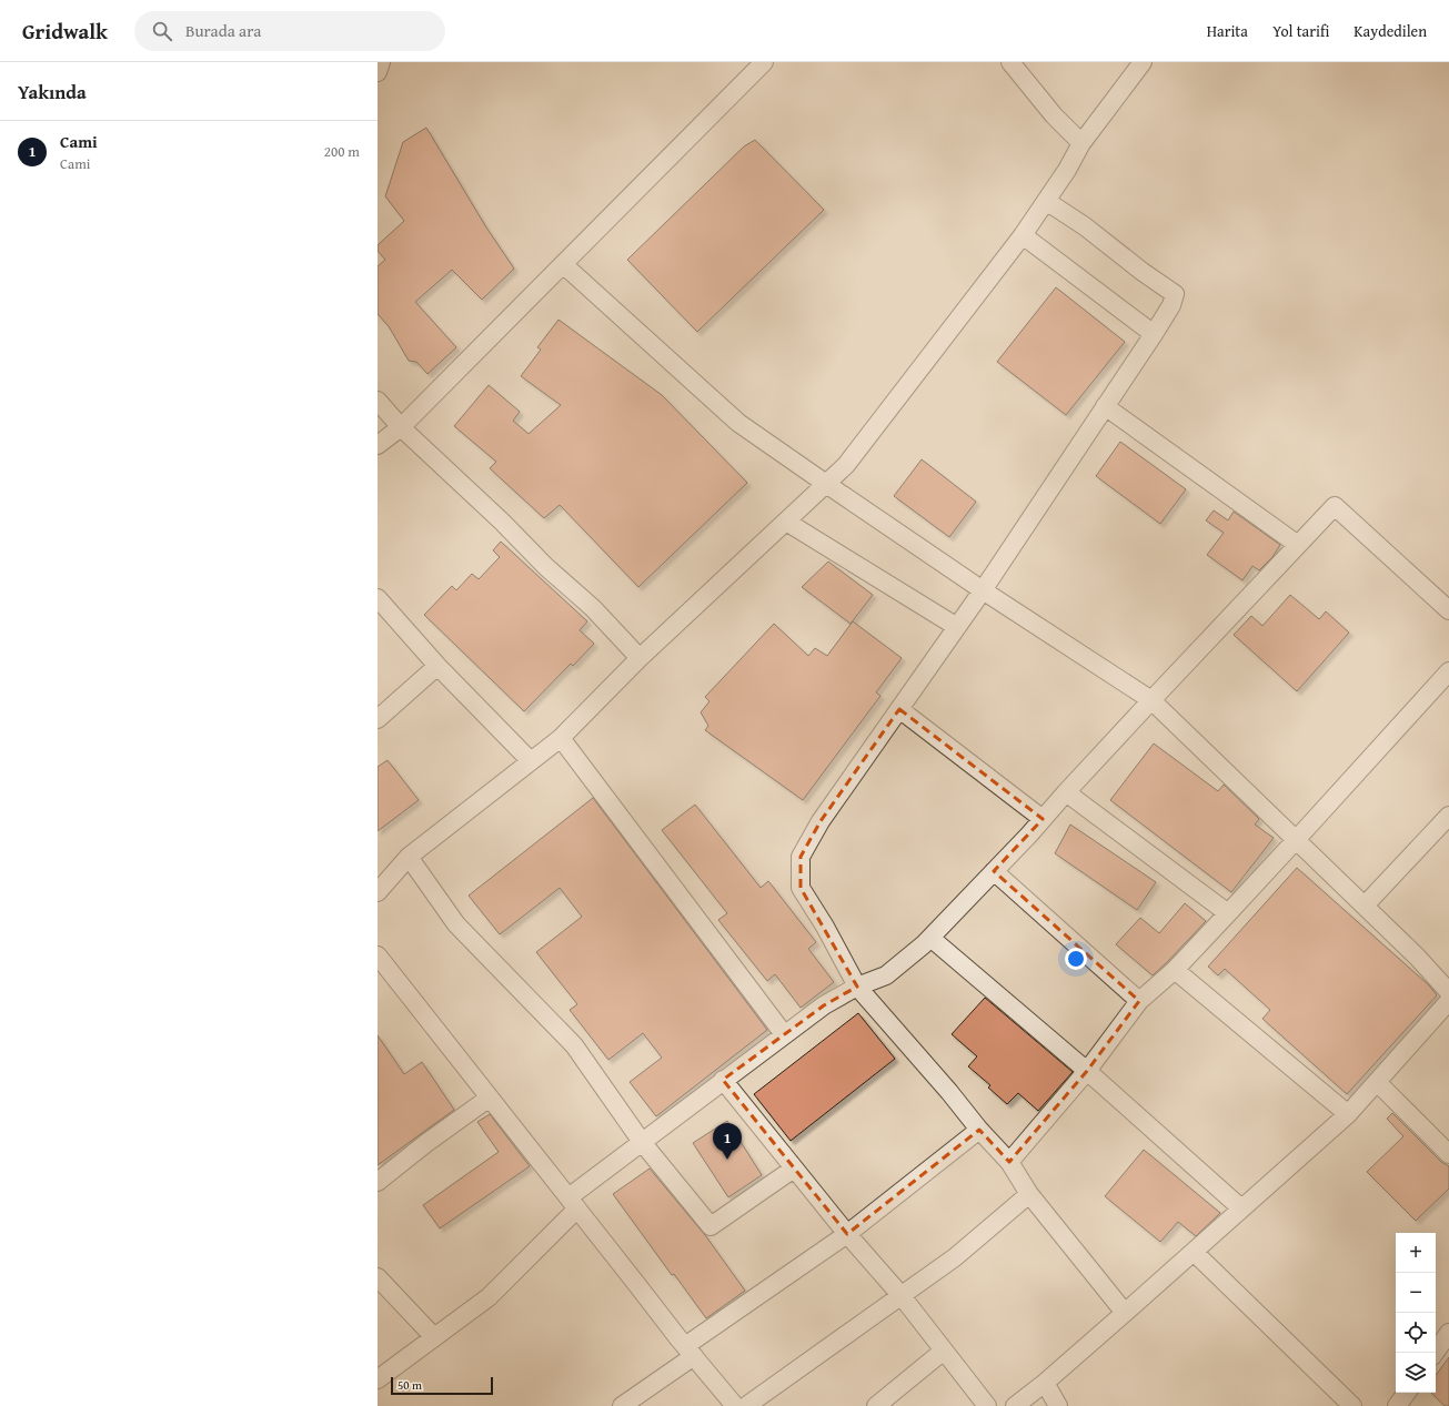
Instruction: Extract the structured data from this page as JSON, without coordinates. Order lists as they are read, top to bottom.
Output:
{
  "scale_bar": "50 m",
  "page": {
    "header": "Gridwalk",
    "search": "Burada ara",
    "nav": ["Harita", "Yol tarifi", "Kaydedilen"],
    "heading": "Yakında",
    "list": [
      {
        "mark": "1",
        "name": "Cami",
        "note": "Cami",
        "value": "200 m"
      }
    ],
    "pins": "1",
    "map_buttons": ["+", "−"],
    "scale": "50 m"
  }
}
